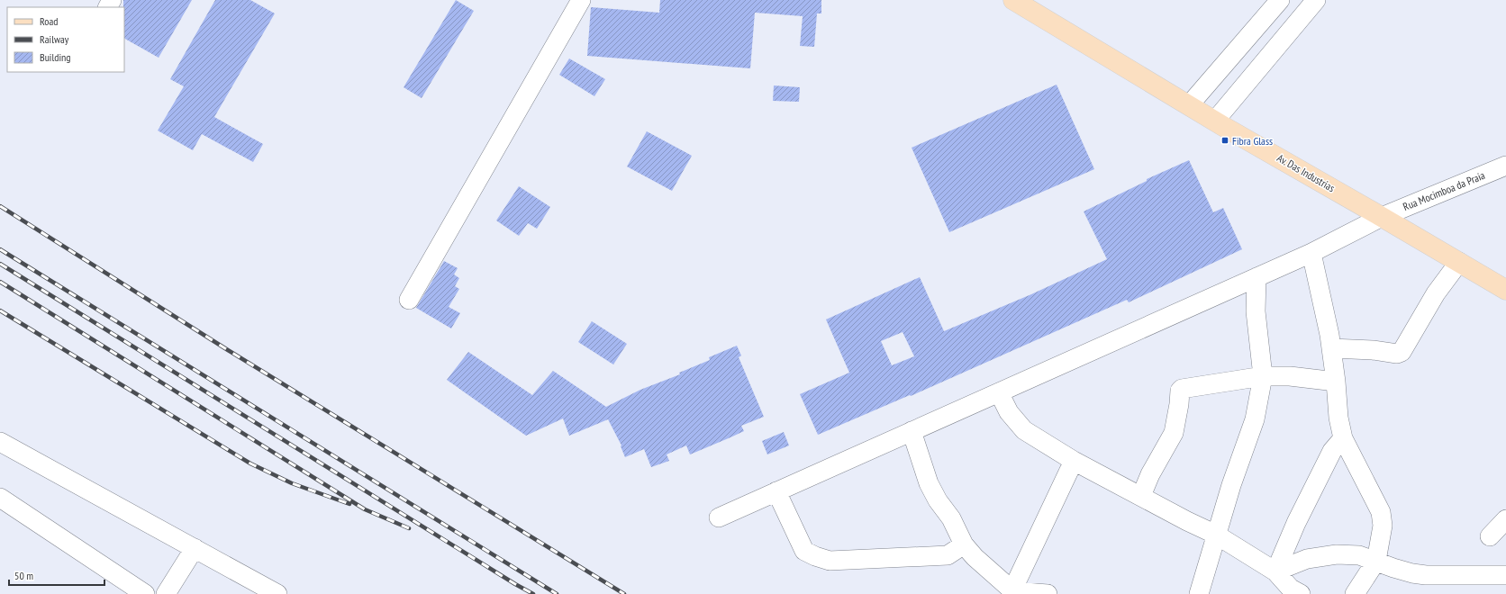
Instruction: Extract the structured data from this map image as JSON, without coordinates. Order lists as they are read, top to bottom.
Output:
{
  "streets": {
    "main road": ["Av. Das Industrias"],
    "street": ["Rua Mocimboa da Praia"]
  },
  "crossings": [
    ["Av. Das Industrias", "Rua Mocimboa da Praia"]
  ],
  "places": {
    "transit": ["Fibra Glass"]
  },
  "legend": ["Road", "Railway", "Building"],
  "scale_bar": "50 m"
}
